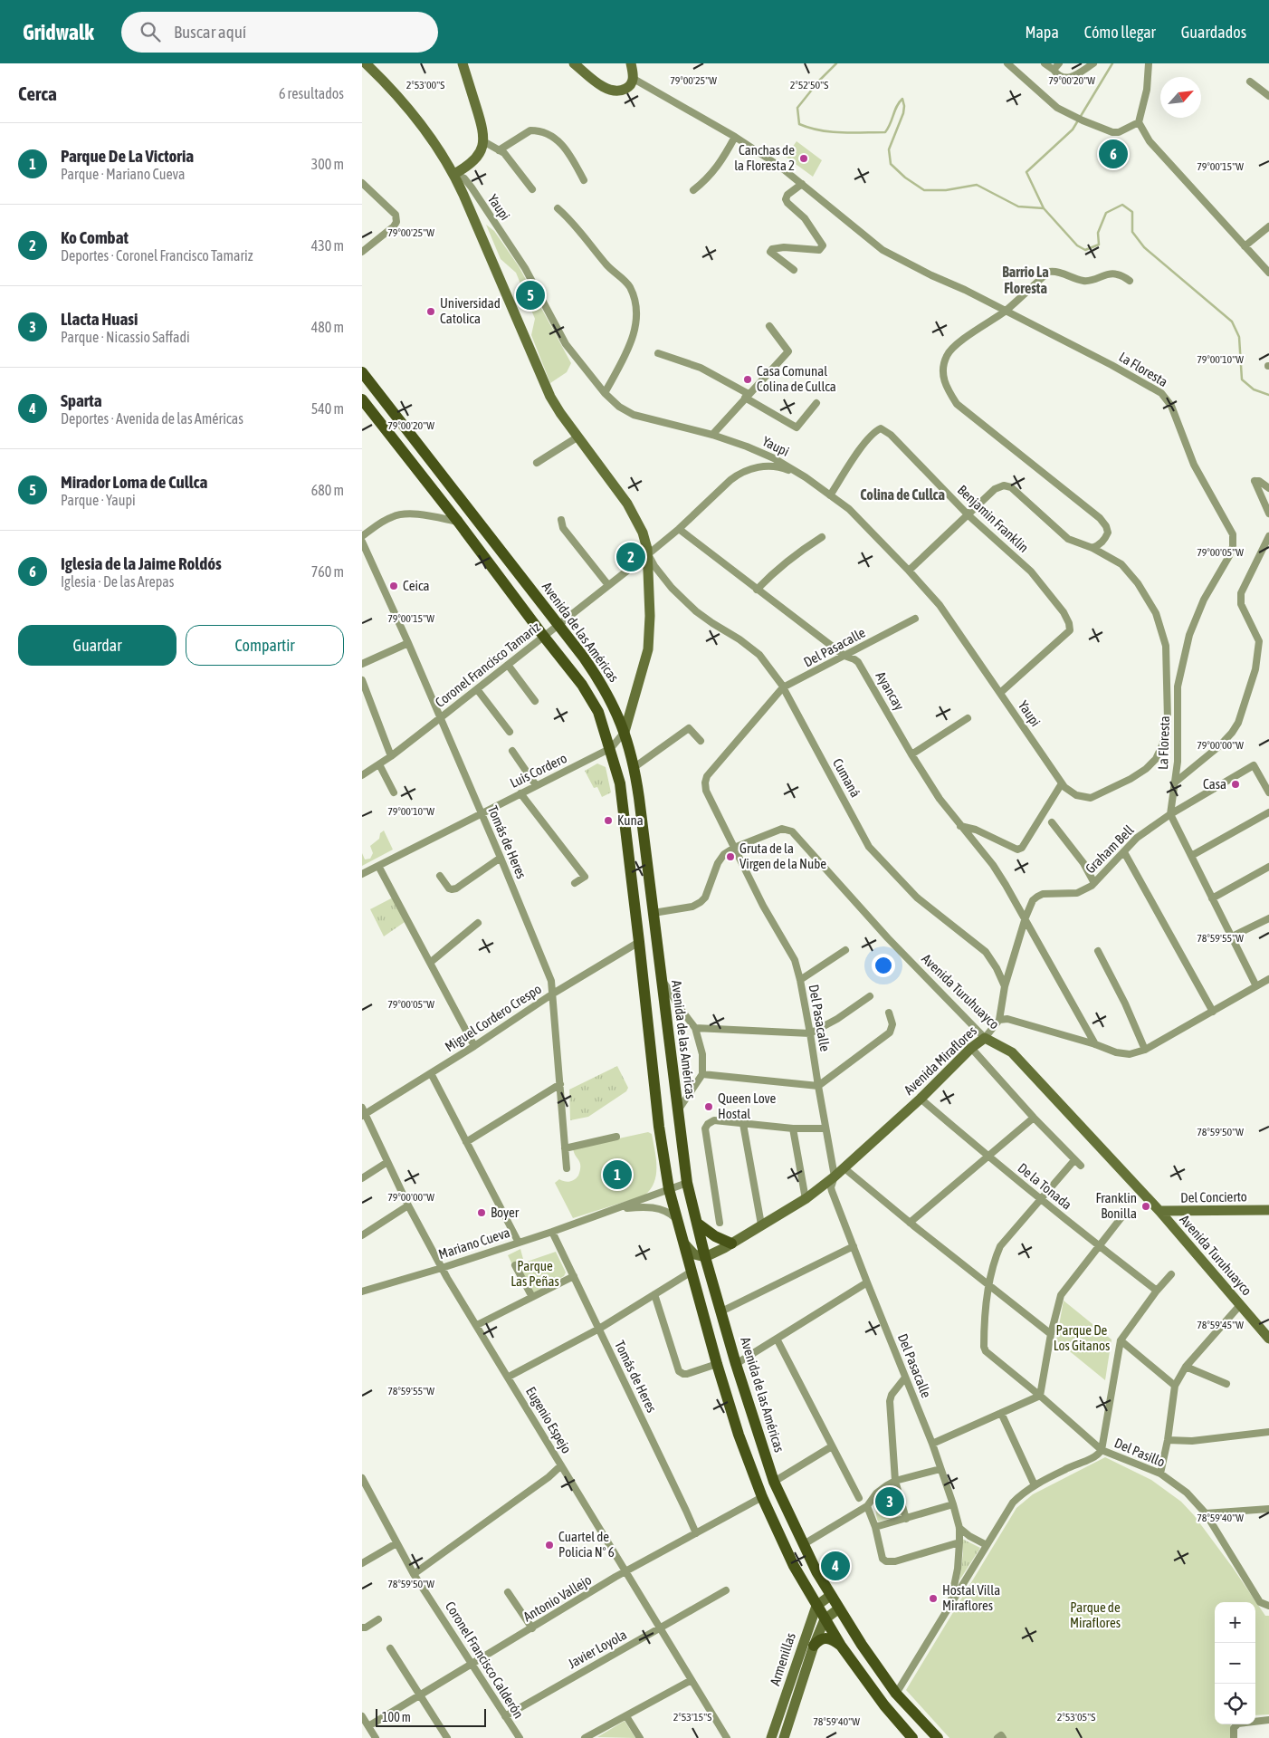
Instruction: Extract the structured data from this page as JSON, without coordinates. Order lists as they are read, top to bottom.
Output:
{
  "streets": {
    "main road": ["Avenida de las Américas"],
    "street": [
      "Yaupi",
      "La Floresta",
      "Benjamin Franklin",
      "Del Pasacalle",
      "Coronel Francisco Tamariz",
      "Ayancay",
      "Luis Cordero",
      "Cumaná",
      "Tomás de Heres",
      "Graham Bell",
      "Avenida Turuhuayco",
      "Miguel Cordero Crespo",
      "Avenida Miraflores",
      "De la Tonada",
      "Del Concierto",
      "Mariano Cueva",
      "Eugenio Espejo",
      "Del Pasillo",
      "Antonio Vallejo",
      "Javier Loyola",
      "Armenillas",
      "Coronel Francisco Calderón"
    ]
  },
  "crossings": [
    ["Yaupi", "Benjamin Franklin"],
    ["Yaupi", "Coronel Francisco Tamariz"],
    ["La Floresta", "Graham Bell"],
    ["Avenida de las Américas", "Del Pasacalle"],
    ["Avenida de las Américas", "Coronel Francisco Tamariz"],
    ["Avenida de las Américas", "Luis Cordero"],
    ["Avenida de las Américas", "Avenida Turuhuayco"],
    ["Avenida de las Américas", "Avenida Miraflores"],
    ["Avenida de las Américas", "Mariano Cueva"],
    ["Del Pasacalle", "Ayancay"],
    ["Del Pasacalle", "Cumaná"],
    ["Del Pasacalle", "Avenida Turuhuayco"],
    ["Del Pasacalle", "Avenida Miraflores"],
    ["Del Pasacalle", "Del Pasillo"],
    ["Coronel Francisco Tamariz", "Ayancay"],
    ["Coronel Francisco Tamariz", "Cumaná"],
    ["Coronel Francisco Tamariz", "Tomás de Heres"],
    ["Ayancay", "Graham Bell"],
    ["Luis Cordero", "Tomás de Heres"],
    ["Cumaná", "Graham Bell"],
    ["Tomás de Heres", "Miguel Cordero Crespo"],
    ["Tomás de Heres", "Mariano Cueva"],
    ["Tomás de Heres", "Antonio Vallejo"],
    ["Avenida Turuhuayco", "Avenida Miraflores"],
    ["Avenida Turuhuayco", "Del Concierto"],
    ["Miguel Cordero Crespo", "Eugenio Espejo"],
    ["Avenida Miraflores", "De la Tonada"],
    ["Mariano Cueva", "Eugenio Espejo"],
    ["Eugenio Espejo", "Antonio Vallejo"],
    ["Eugenio Espejo", "Javier Loyola"],
    ["Antonio Vallejo", "Coronel Francisco Calderón"],
    ["Javier Loyola", "Coronel Francisco Calderón"]
  ],
  "districts": ["Barrio La Floresta", "Colina de Cullca"],
  "parks": ["Parque Las Peñas", "Parque De Los Gitanos", "Parque de Miraflores"],
  "places": [
    "Canchas de la Floresta 2",
    "Universidad Catolica",
    "Casa Comunal Colina de Cullca",
    "Ceica",
    "Casa",
    "Kuna",
    "Gruta de la Virgen de la Nube",
    "Queen Love Hostal",
    "Franklin Bonilla",
    "Boyer",
    "Cuartel de Policia N° 6",
    "Hostal Villa Miraflores"
  ],
  "scale_bar": "100 m",
  "north": "top right",
  "page": {
    "header": "Gridwalk",
    "search": "Buscar aquí",
    "nav": ["Mapa", "Cómo llegar", "Guardados"],
    "heading": ["Cerca", "6 resultados"],
    "list": [
      {
        "mark": "1",
        "name": "Parque De La Victoria",
        "note": "Parque · Mariano Cueva",
        "value": "300 m"
      },
      {
        "mark": "2",
        "name": "Ko Combat",
        "note": "Deportes · Coronel Francisco Tamariz",
        "value": "430 m"
      },
      {
        "mark": "3",
        "name": "Llacta Huasi",
        "note": "Parque · Nicassio Saffadi",
        "value": "480 m"
      },
      {
        "mark": "4",
        "name": "Sparta",
        "note": "Deportes · Avenida de las Américas",
        "value": "540 m"
      },
      {
        "mark": "5",
        "name": "Mirador Loma de Cullca",
        "note": "Parque · Yaupi",
        "value": "680 m"
      },
      {
        "mark": "6",
        "name": "Iglesia de la Jaime Roldós",
        "note": "Iglesia · De las Arepas",
        "value": "760 m"
      }
    ],
    "pins": [
      "6",
      "5",
      "2",
      "1",
      "3",
      "4"
    ],
    "buttons": ["Guardar", "Compartir"],
    "map_buttons": ["+", "−"],
    "scale": "100 m"
  },
  "coordinates": [
    "79°00'25\"W",
    "79°00'20\"W",
    "2°53'00\"S",
    "2°52'50\"S",
    "79°00'15\"W",
    "79°00'10\"W",
    "79°00'05\"W",
    "79°00'00\"W",
    "78°59'55\"W",
    "78°59'50\"W",
    "78°59'45\"W",
    "78°59'40\"W",
    "2°53'15\"S",
    "2°53'05\"S"
  ]
}
